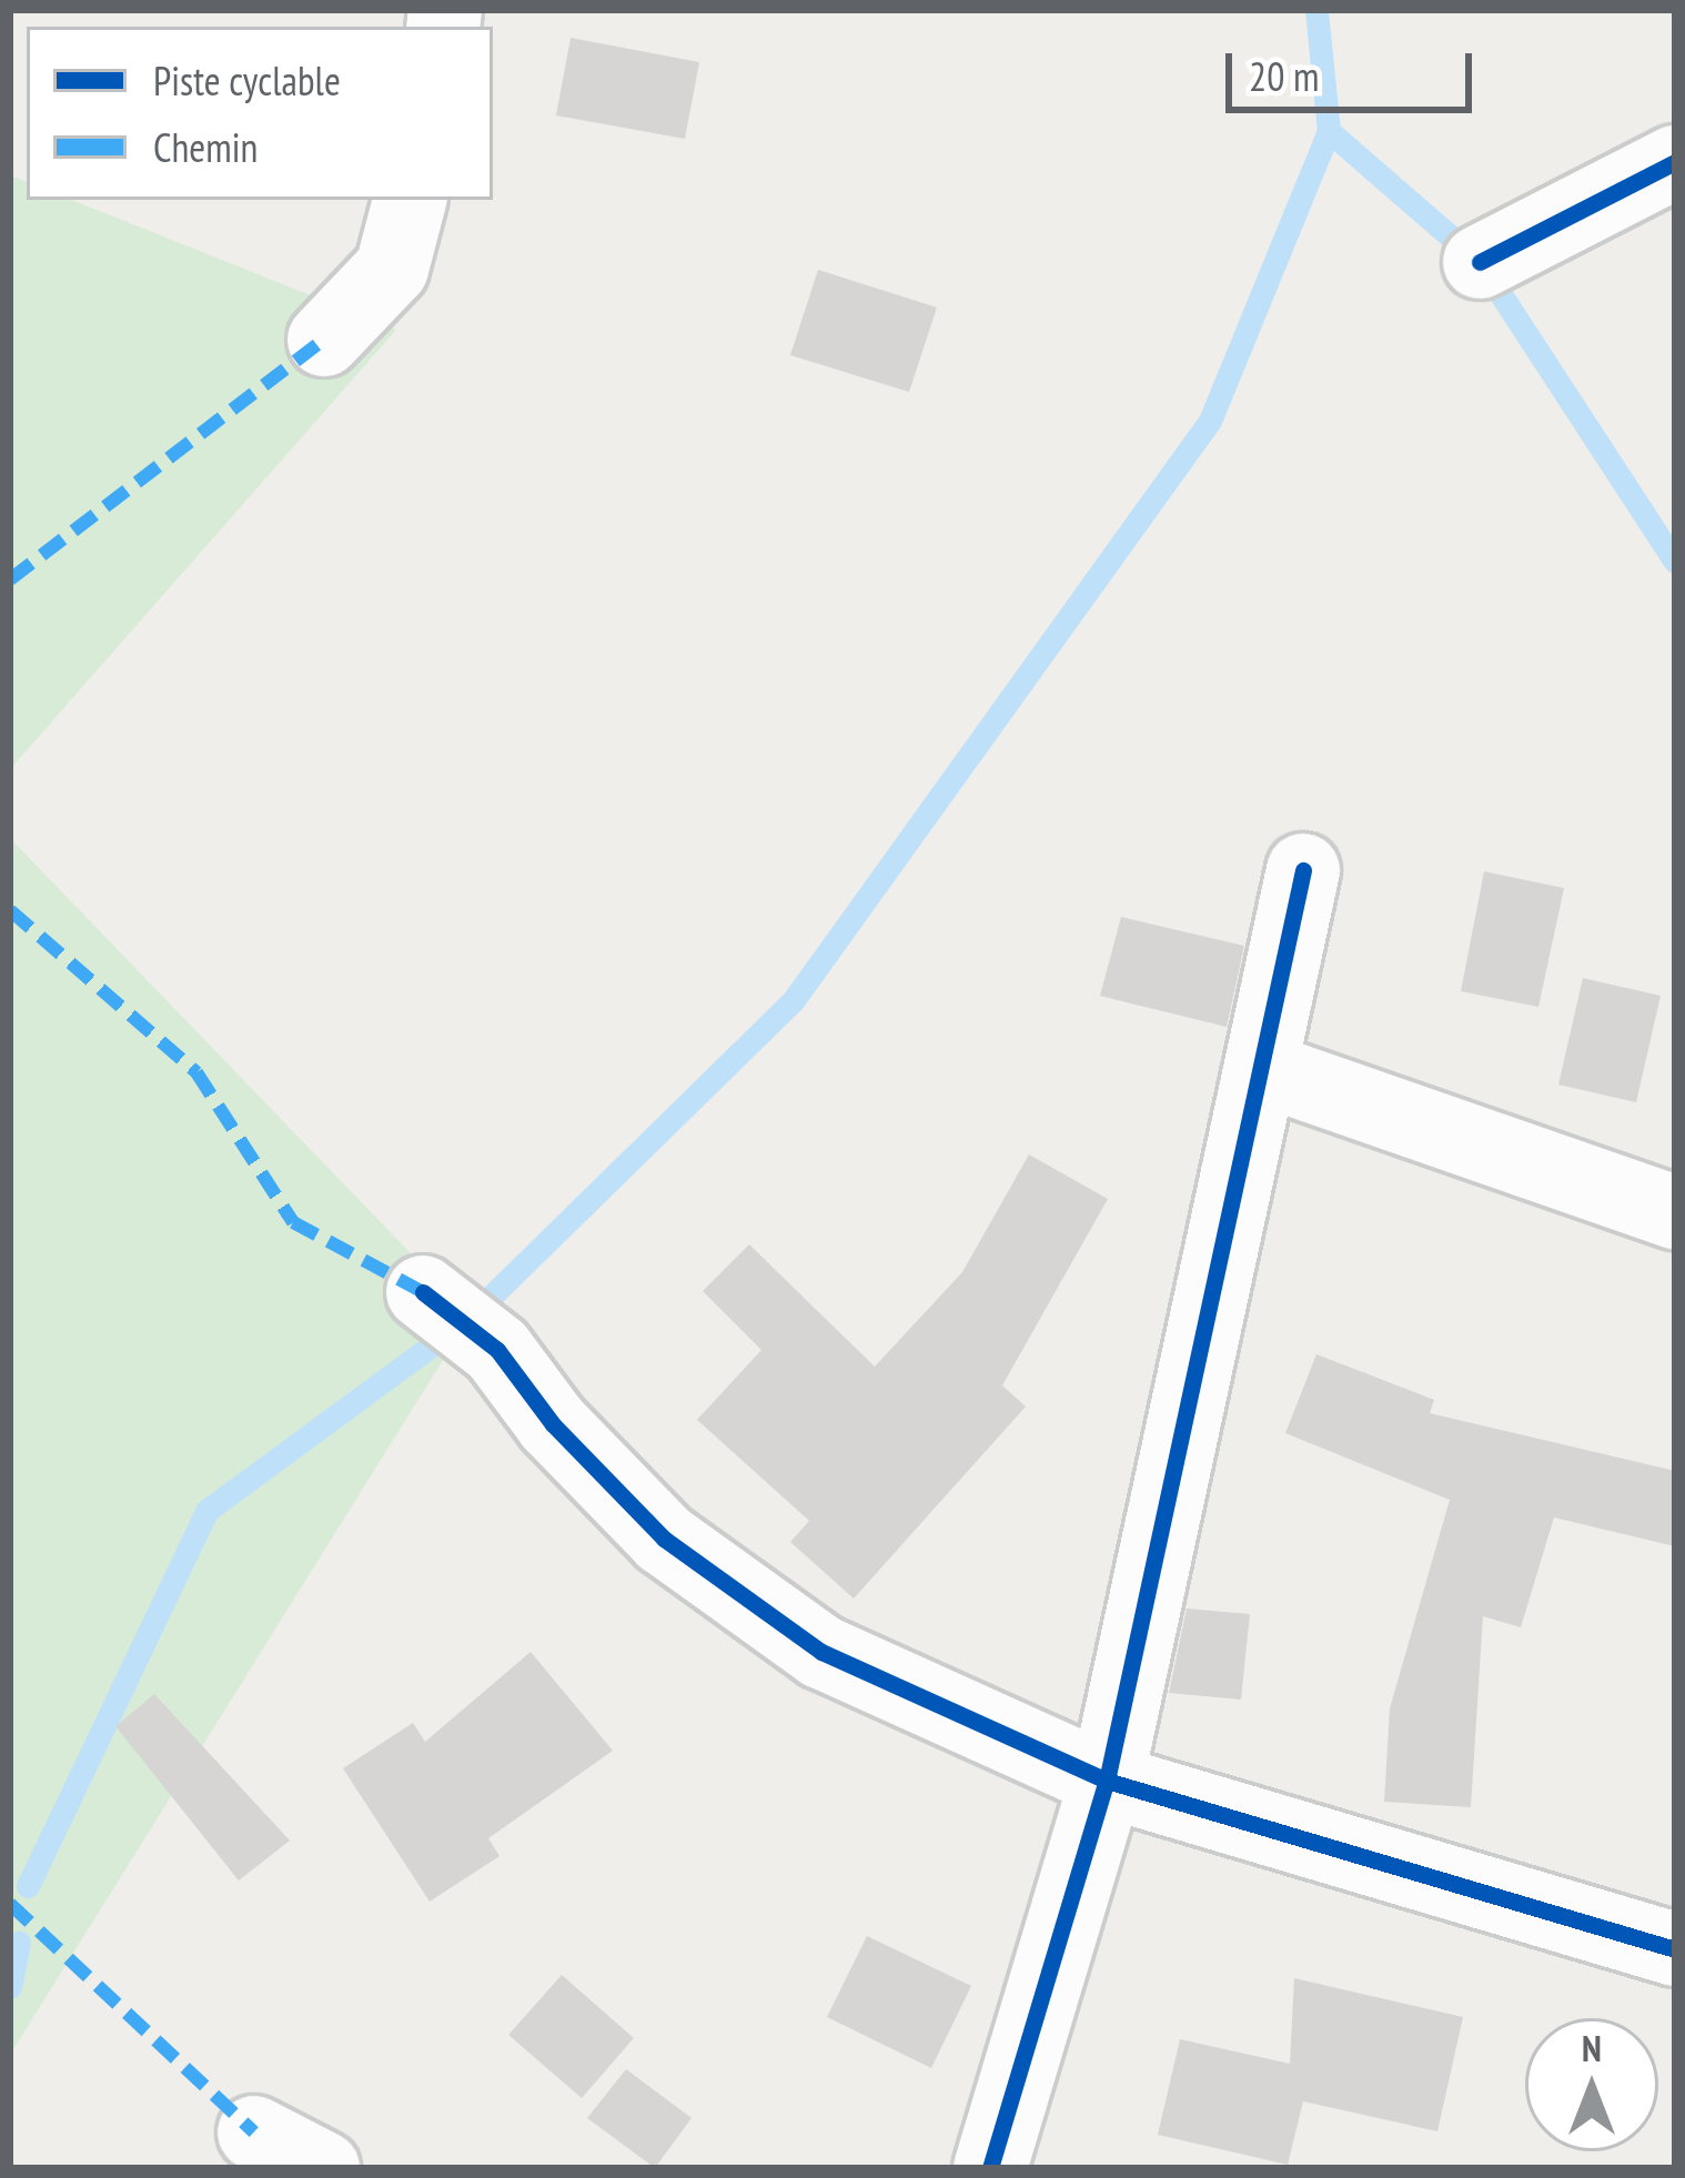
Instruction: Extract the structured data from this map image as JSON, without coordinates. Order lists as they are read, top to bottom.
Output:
{
  "legend": ["Piste cyclable", "Chemin"],
  "scale_bar": "20 m",
  "north": "top"
}
